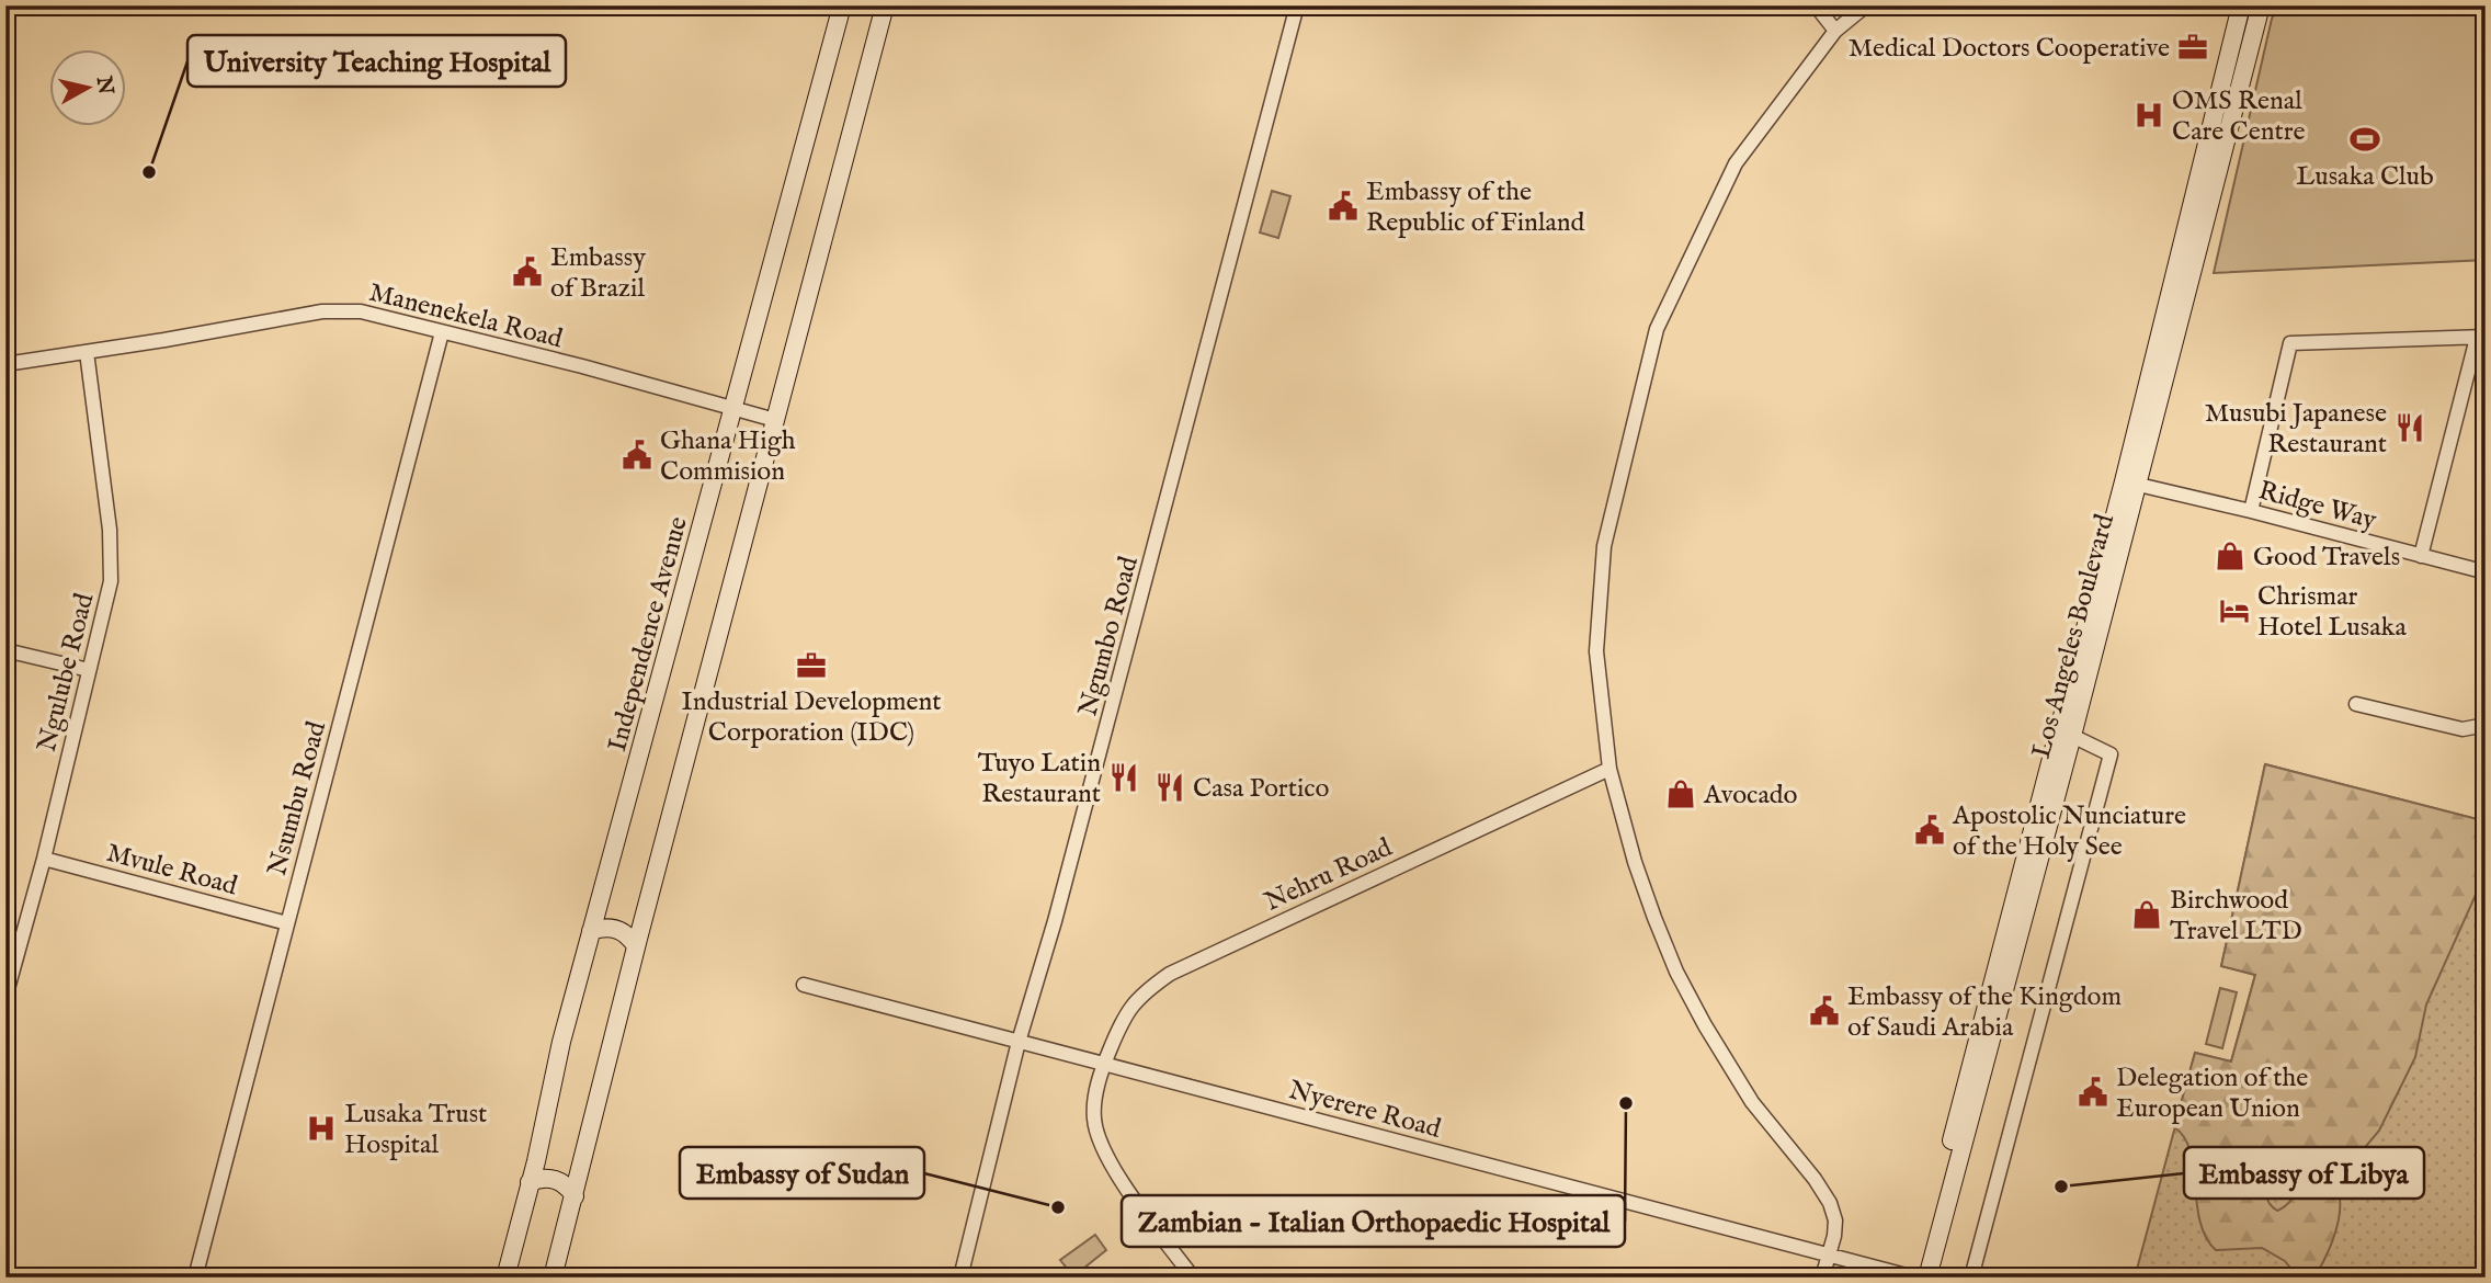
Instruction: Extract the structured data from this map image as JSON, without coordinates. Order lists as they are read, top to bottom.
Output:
{
  "streets": {
    "main road": ["Independence Avenue", "Los Angeles Boulevard"],
    "street": [
      "Manenekela Road",
      "Ridge Way",
      "Ngumbo Road",
      "Ngulube Road",
      "Nsumbu Road",
      "Mvule Road",
      "Nehru Road",
      "Nyerere Road"
    ]
  },
  "crossings": [
    ["Manenekela Road", "Independence Avenue"],
    ["Manenekela Road", "Ngulube Road"],
    ["Manenekela Road", "Nsumbu Road"],
    ["Ridge Way", "Los Angeles Boulevard"],
    ["Ngumbo Road", "Nyerere Road"],
    ["Los Angeles Boulevard", "Nyerere Road"],
    ["Ngulube Road", "Mvule Road"],
    ["Nsumbu Road", "Mvule Road"],
    ["Nehru Road", "Nyerere Road"]
  ],
  "places": {
    "office": ["Medical Doctors Cooperative", "Industrial Development Corporation (IDC)"],
    "hospital": ["OMS Renal Care Centre", "Lusaka Trust Hospital"],
    "sports": ["Lusaka Club"],
    "other": [
      "University Teaching Hospital",
      "Zambian - Italian Orthopaedic Hospital",
      "Embassy of Libya",
      "Embassy of Sudan"
    ],
    "public building": [
      "Embassy of the Republic of Finland",
      "Embassy of Brazil",
      "Ghana High Commision",
      "Apostolic Nunciature of the Holy See",
      "Embassy of the Kingdom of Saudi Arabia",
      "Delegation of the European Union"
    ],
    "restaurant": ["Musubi Japanese Restaurant", "Tuyo Latin Restaurant", "Casa Portico"],
    "shop": ["Good Travels", "Avocado", "Birchwood Travel LTD"],
    "hotel": ["Chrismar Hotel Lusaka"]
  },
  "north": "right"
}
